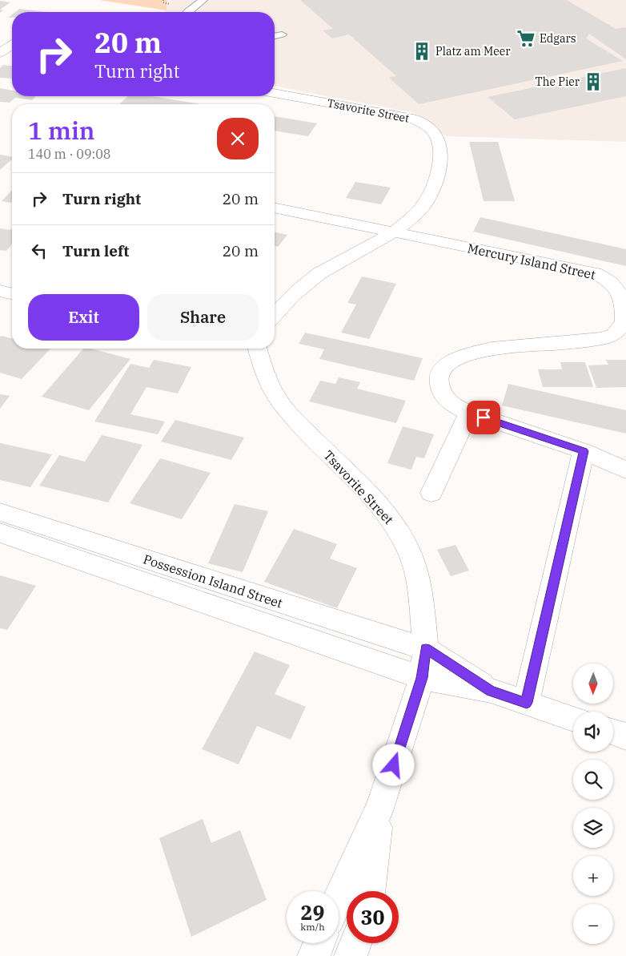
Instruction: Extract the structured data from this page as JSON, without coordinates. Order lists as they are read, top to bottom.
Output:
{
  "streets": {
    "street": ["Tsavorite Street", "Mercury Island Street", "Possession Island Street"]
  },
  "crossings": [
    ["Tsavorite Street", "Mercury Island Street"],
    ["Tsavorite Street", "Possession Island Street"]
  ],
  "places": {
    "supermarket": ["Edgars"],
    "building": ["Platz am Meer", "The Pier"]
  },
  "north": "bottom",
  "page": {
    "turn": ["20 m", "Turn right"],
    "heading": ["1 min", "140 m · 09:08"],
    "list": [
      {
        "name": "Turn right",
        "value": "20 m"
      },
      {
        "name": "Turn left",
        "value": "20 m"
      }
    ],
    "buttons": ["Exit", "Share"],
    "map_buttons": ["+", "−"],
    "speed": "29 km/h",
    "limit": "30"
  }
}
